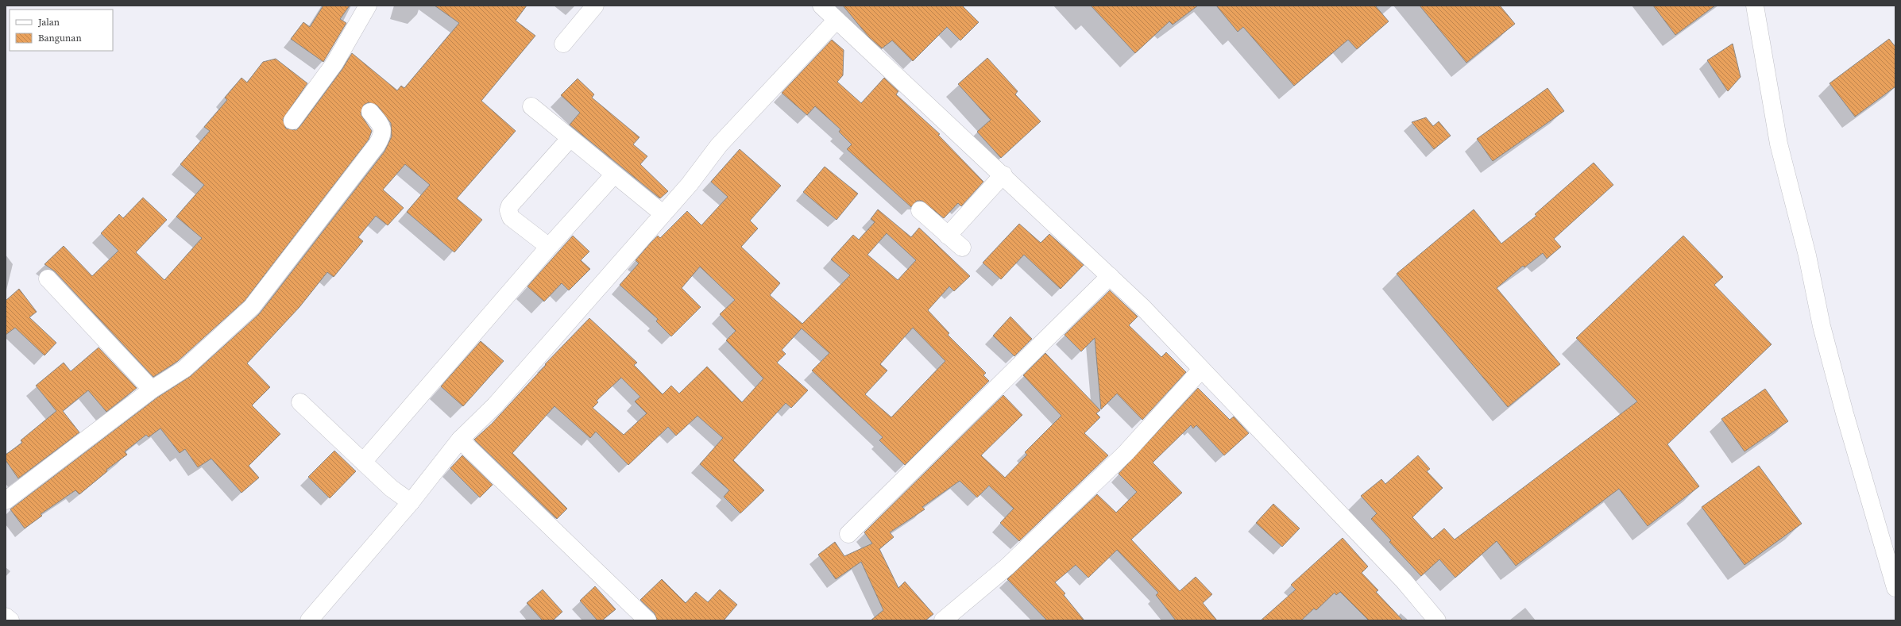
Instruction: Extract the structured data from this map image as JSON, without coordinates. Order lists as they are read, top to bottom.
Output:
{
  "legend": ["Jalan", "Bangunan"]
}
